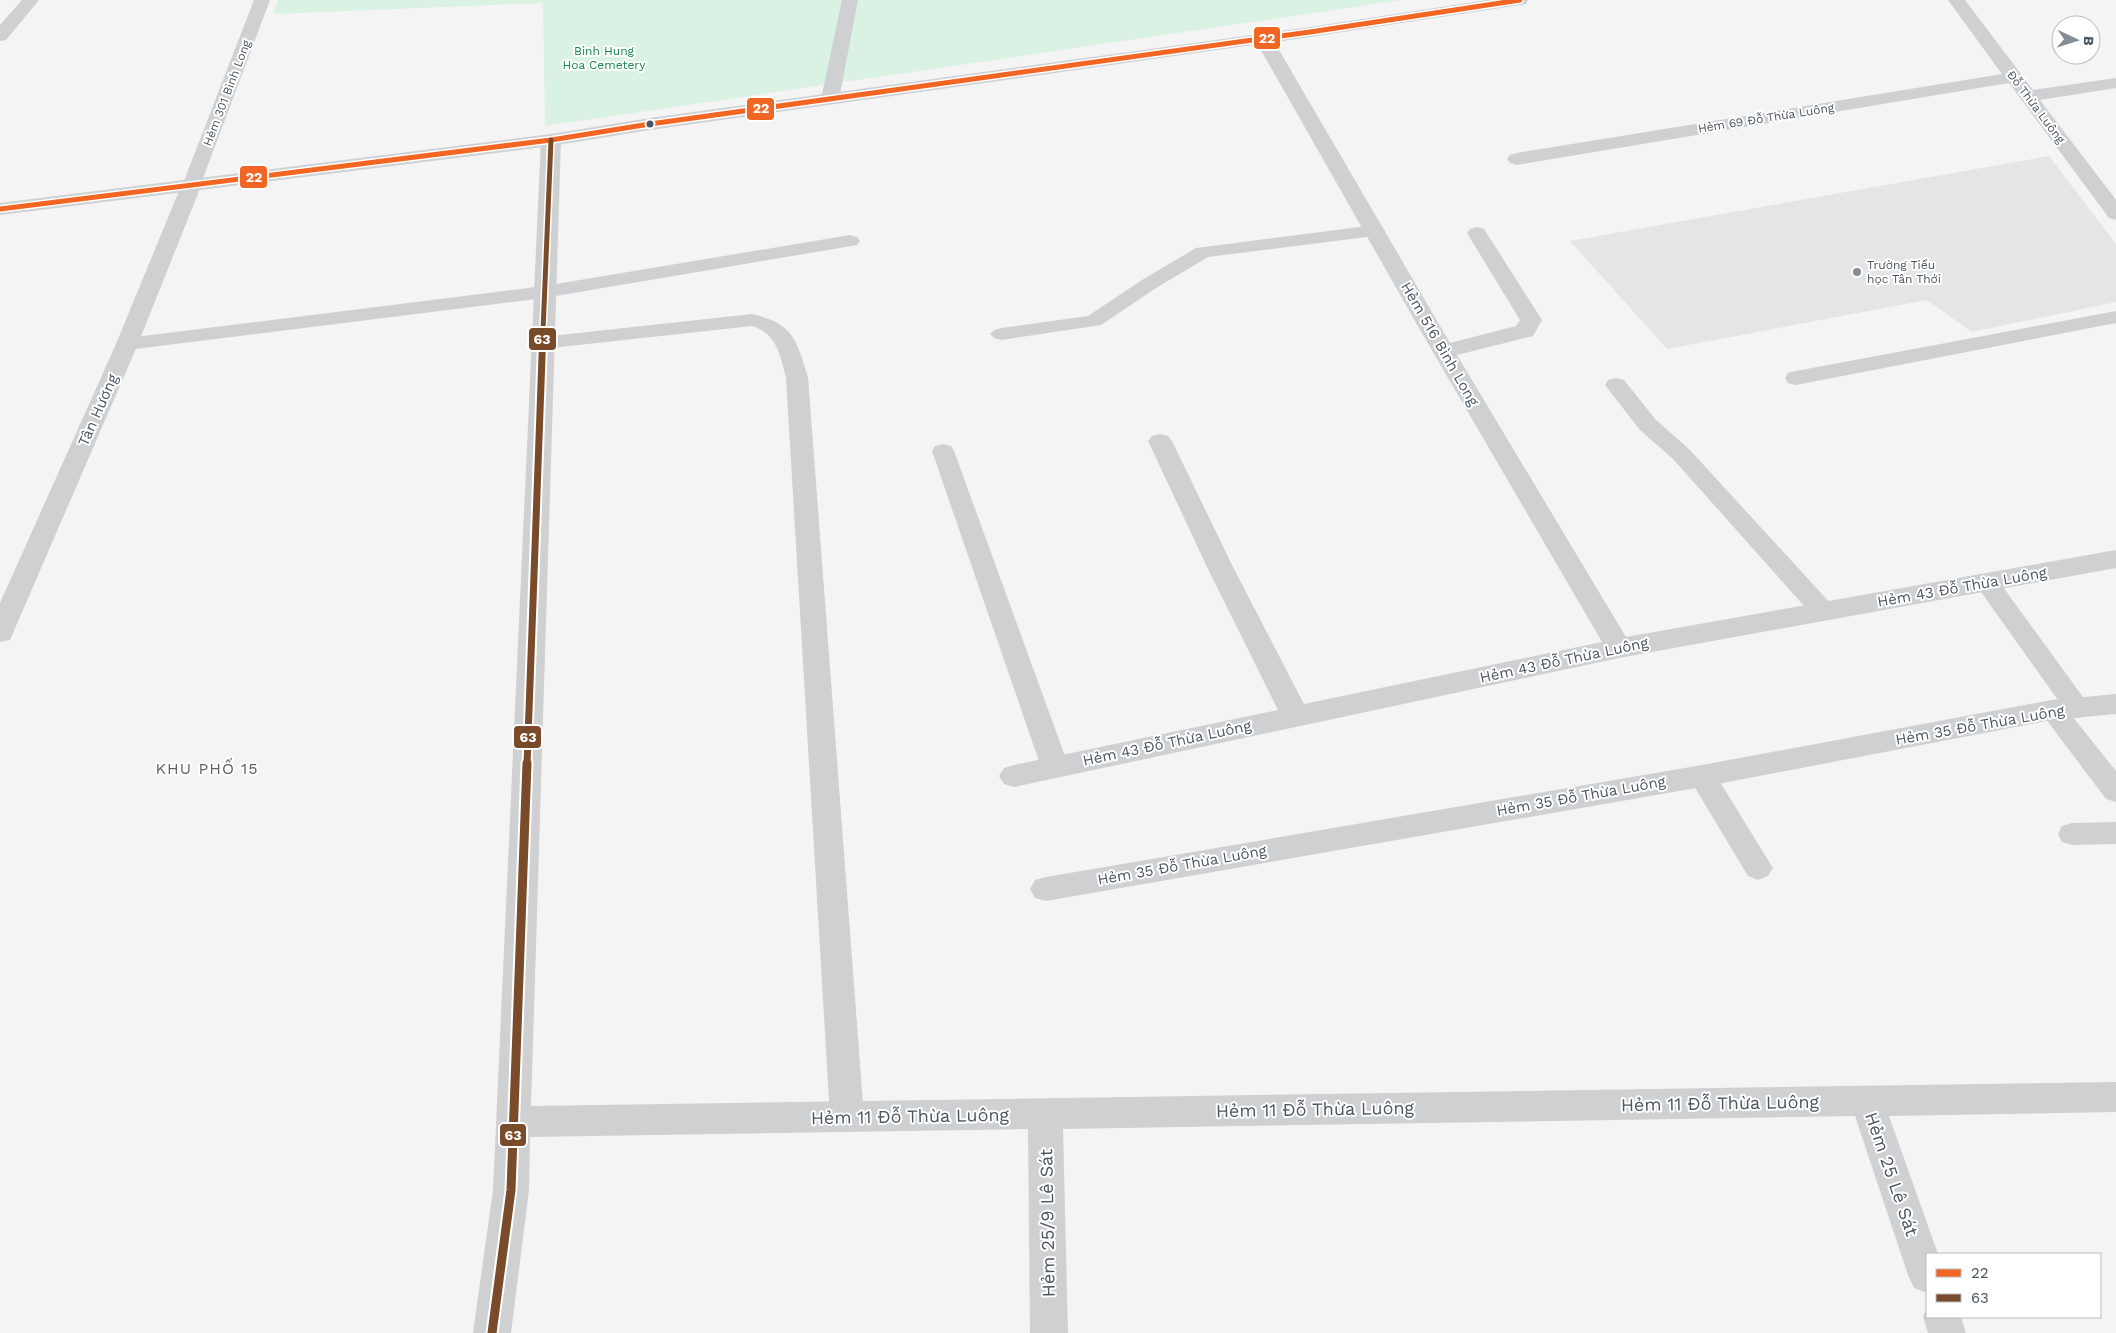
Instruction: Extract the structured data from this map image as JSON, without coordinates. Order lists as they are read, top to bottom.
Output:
{
  "streets": {
    "street": [
      "Đỗ Thừa Luông",
      "Hẻm 69 Đỗ Thừa Luông",
      "Hẻm 516 Bình Long",
      "Tân Hương",
      "Hẻm 43 Đỗ Thừa Luông",
      "Hẻm 35 Đỗ Thừa Luông",
      "Hẻm 11 Đỗ Thừa Luông",
      "Hẻm 25 Lê Sát",
      "Hẻm 25/9 Lê Sát"
    ],
    "lane": ["Hẻm 301 Bình Long"]
  },
  "crossings": [
    ["Hẻm 301 Bình Long", "Tân Hương"],
    ["Đỗ Thừa Luông", "Hẻm 69 Đỗ Thừa Luông"],
    ["Hẻm 516 Bình Long", "Hẻm 43 Đỗ Thừa Luông"],
    ["Hẻm 11 Đỗ Thừa Luông", "Hẻm 25 Lê Sát"],
    ["Hẻm 11 Đỗ Thừa Luông", "Hẻm 25/9 Lê Sát"]
  ],
  "districts": ["KHU PHỐ 15"],
  "parks": ["Binh Hung Hoa Cemetery"],
  "places": ["Trường Tiểu học Tân Thới"],
  "lines": ["transit line 22", "transit line 63"],
  "legend": ["22", "63"],
  "north": "right"
}
